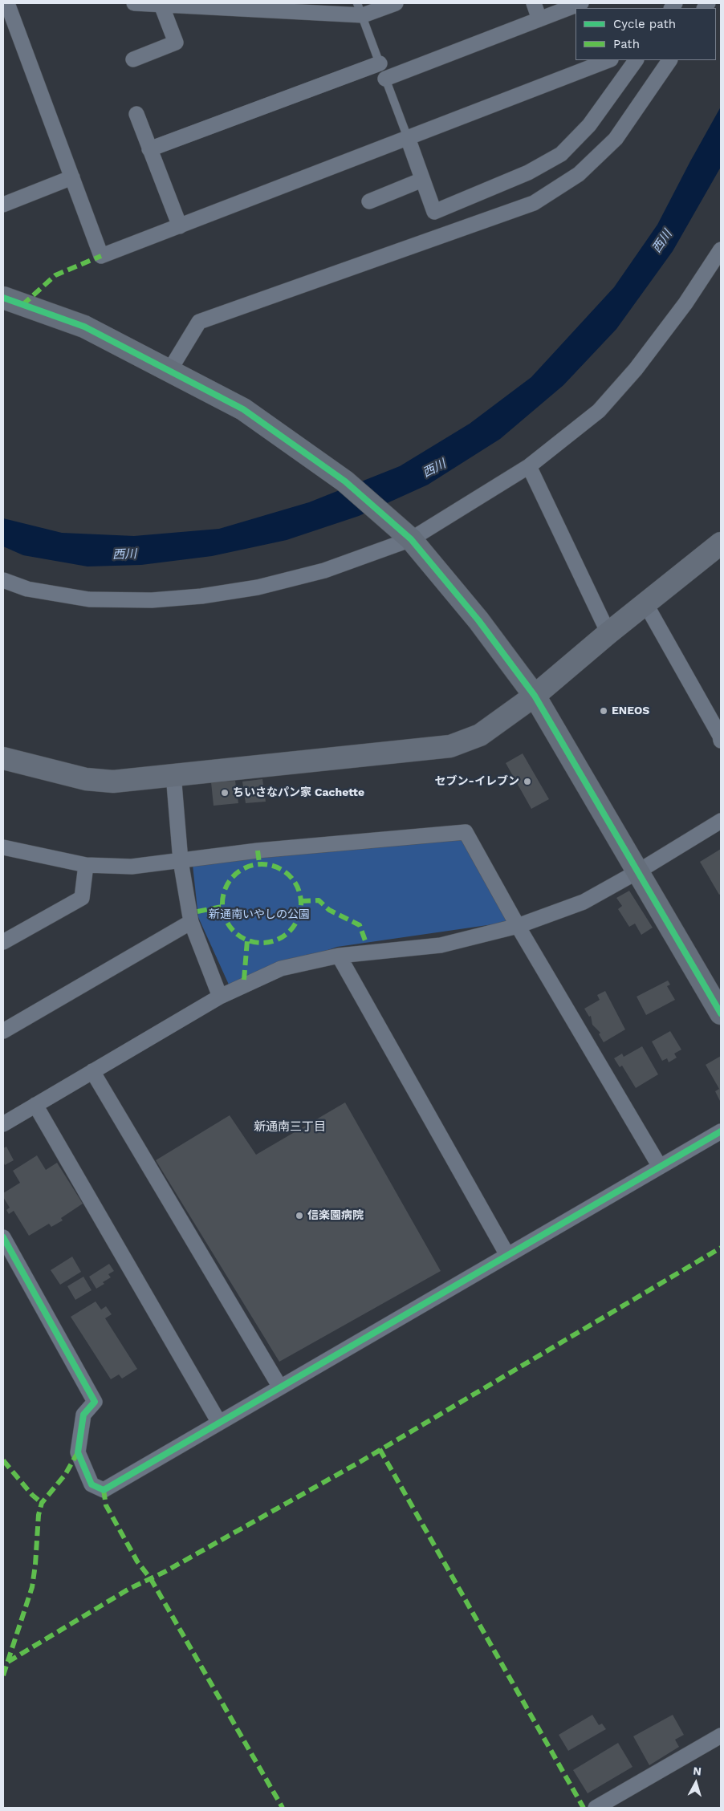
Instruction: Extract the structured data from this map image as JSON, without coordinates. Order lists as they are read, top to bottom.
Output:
{
  "districts": ["新通南三丁目"],
  "water": ["西川"],
  "parks": ["新通南いやしの公園"],
  "places": [
    "ENEOS",
    "セブン-イレブン",
    "ちいさなパン家 Cachette",
    "信楽園病院"
  ],
  "legend": ["Cycle path", "Path"],
  "north": "top"
}
